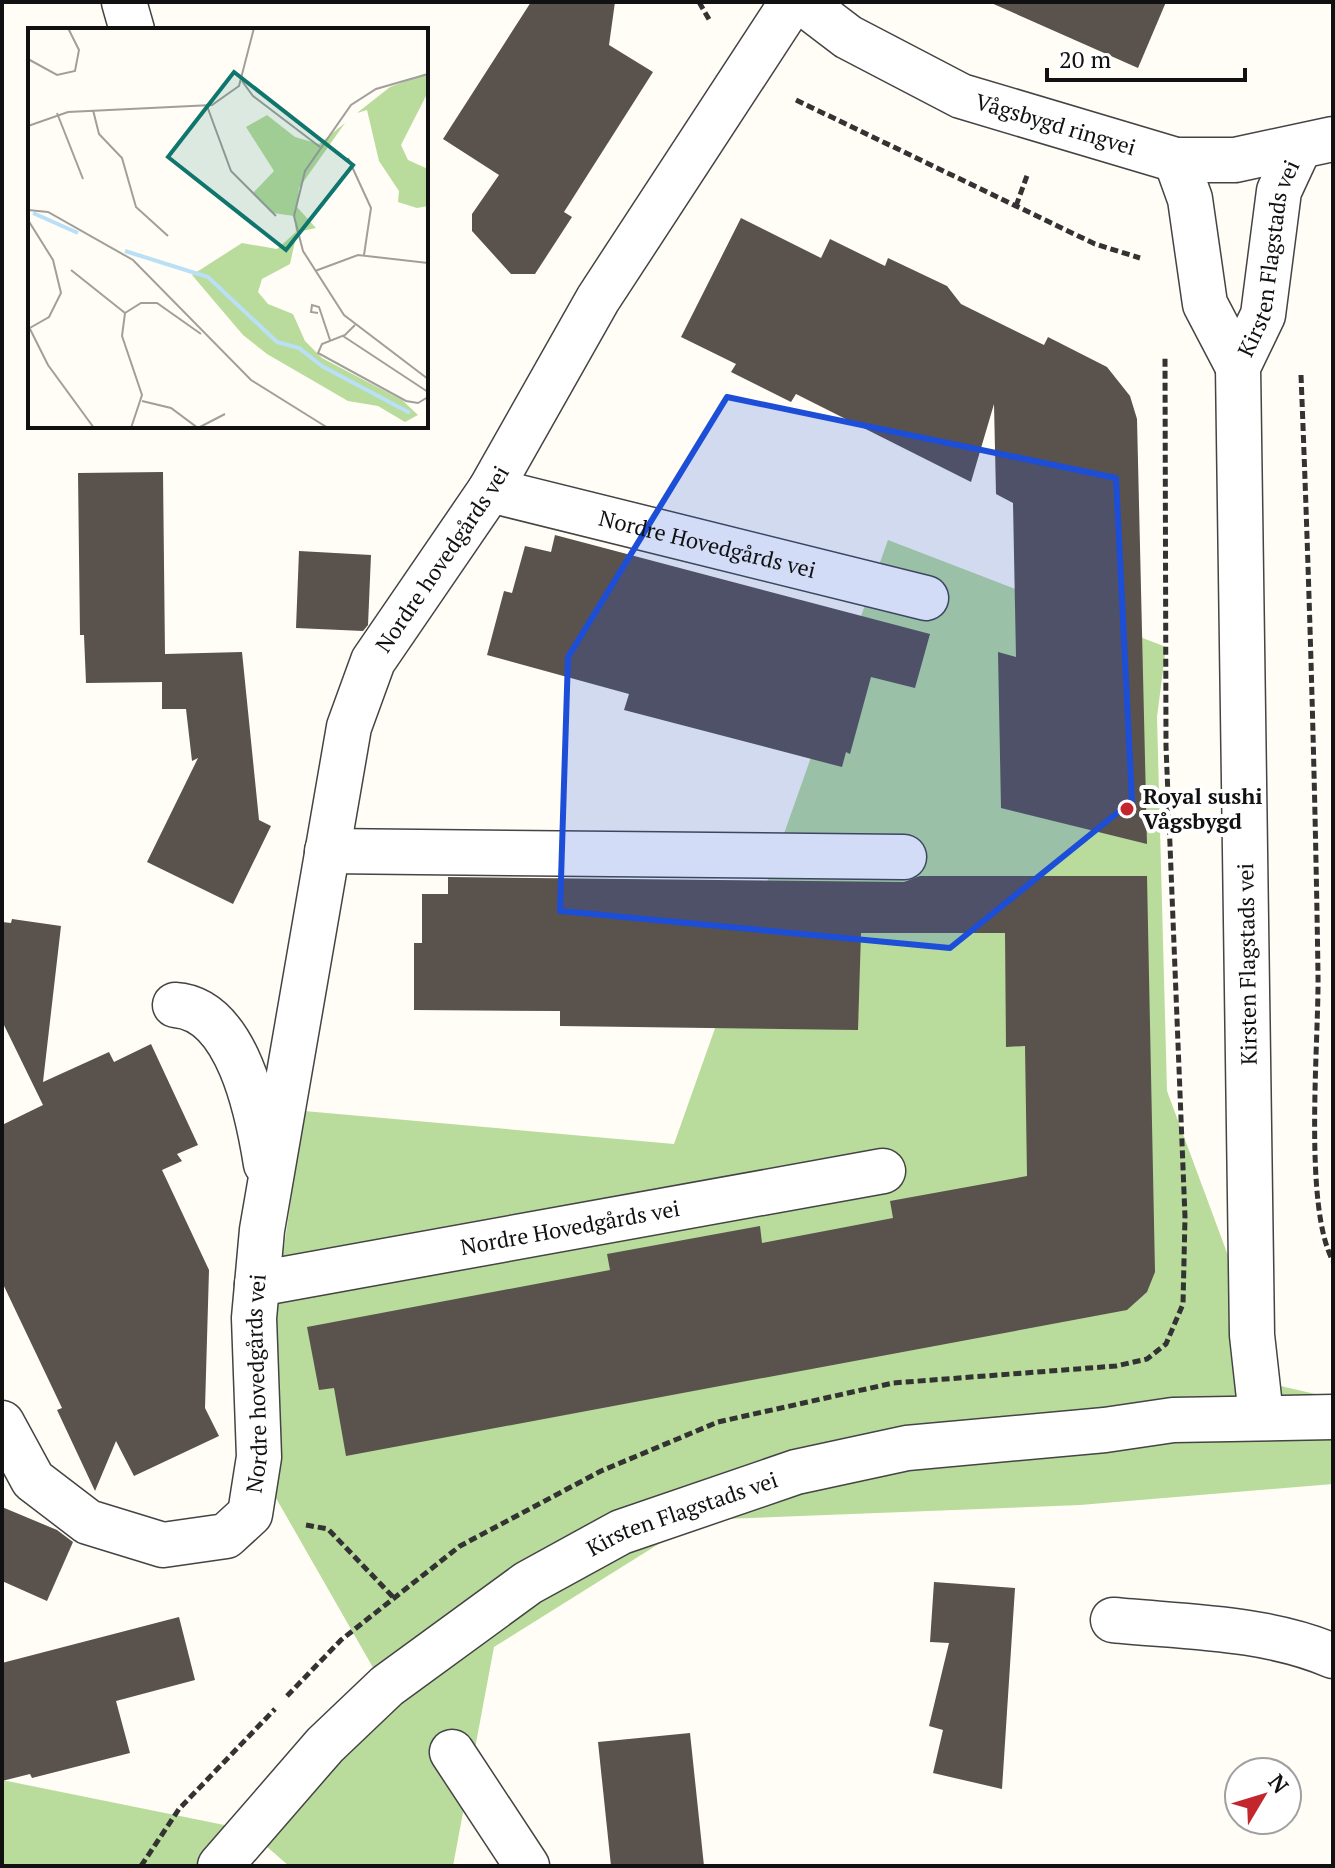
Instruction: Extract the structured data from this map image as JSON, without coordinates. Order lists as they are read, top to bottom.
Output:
{
  "streets": {
    "street": [
      "Vågsbygd ringvei",
      "Kirsten Flagstads vei",
      "Nordre Hovedgårds vei",
      "Nordre hovedgårds vei"
    ]
  },
  "crossings": [
    ["Vågsbygd ringvei", "Kirsten Flagstads vei"],
    ["Nordre Hovedgårds vei", "Nordre hovedgårds vei"]
  ],
  "places": ["Royal sushi Vågsbygd"],
  "scale_bar": "20 m",
  "north": "top right"
}
